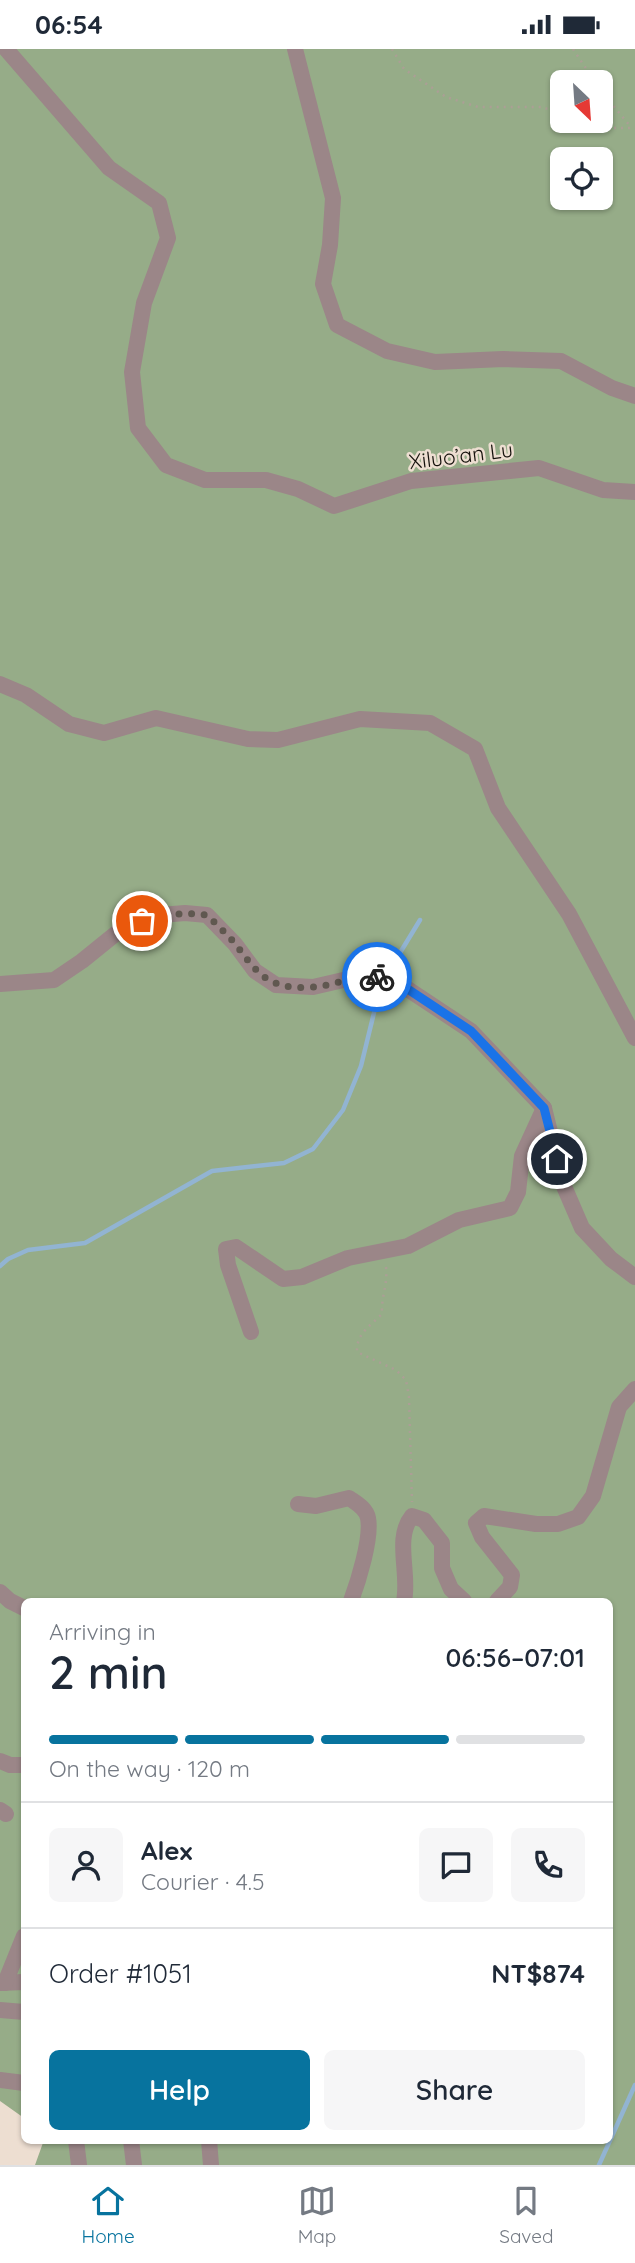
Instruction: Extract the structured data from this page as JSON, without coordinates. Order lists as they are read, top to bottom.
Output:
{
  "streets": {
    "street": ["Xiluo’an Lu"]
  },
  "north": "bottom right",
  "page": {
    "status": "06:54",
    "heading": ["2 min", "Arriving in", "06:56–07:01"],
    "panel": [
      "Alex",
      "Courier · 4.5",
      "Order #1051",
      "NT$874"
    ],
    "bar": "On the way · 120 m",
    "buttons": ["Help", "Share"],
    "tabs": ["Home", "Map", "Saved"]
  }
}
